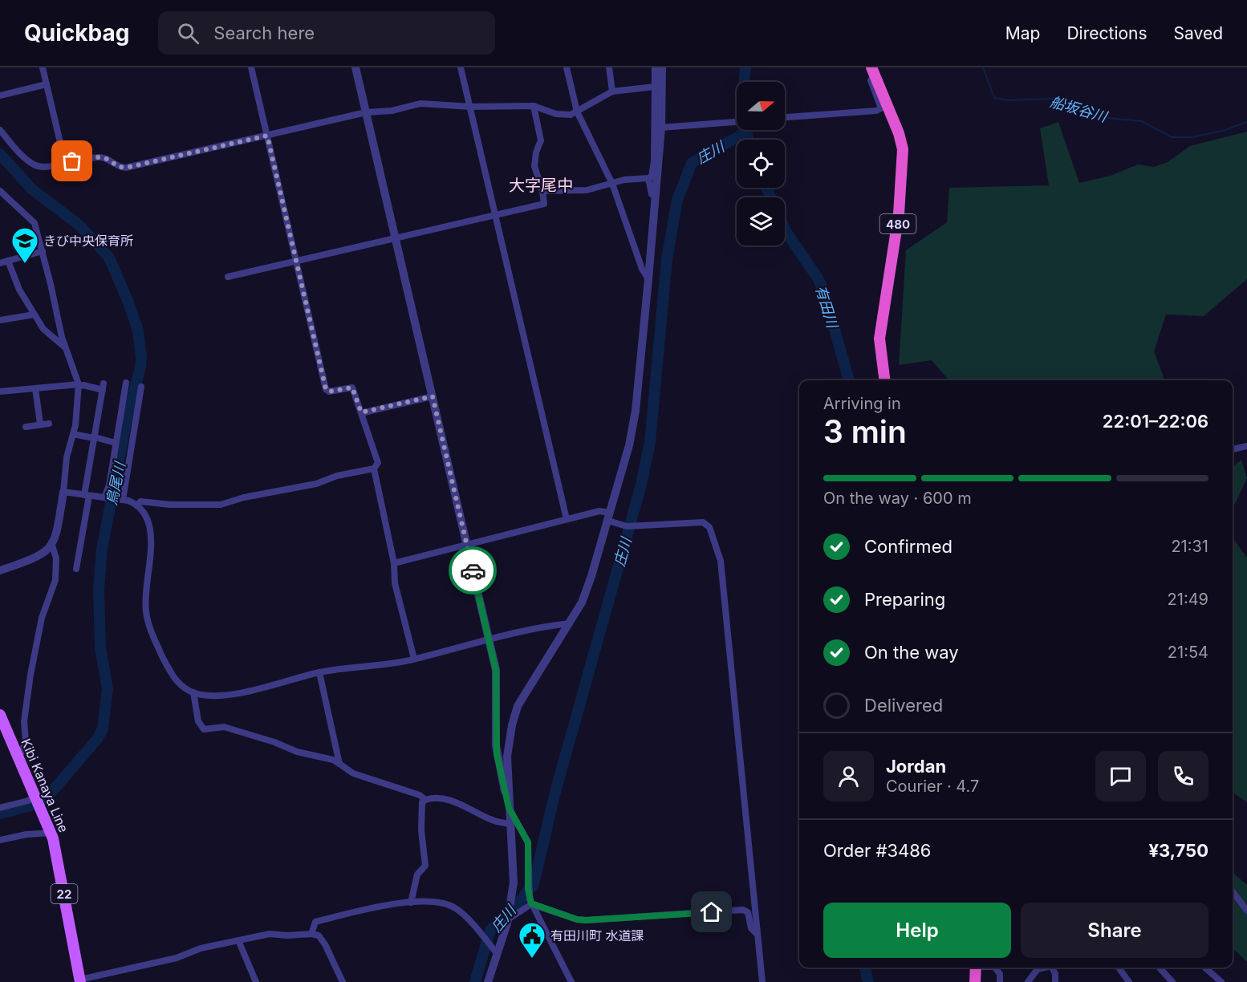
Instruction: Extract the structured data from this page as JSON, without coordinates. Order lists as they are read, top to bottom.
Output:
{
  "streets": {
    "highway": ["480"],
    "main road": ["Kibi Kanaya Line", "22"]
  },
  "districts": ["大字尾中"],
  "water": [
    "船坂谷川",
    "庄川",
    "有田川",
    "鳥尾川"
  ],
  "places": {
    "school or university": ["きび中央保育所"],
    "public building": ["有田川町 水道課"]
  },
  "north": "right",
  "page": {
    "header": "Quickbag",
    "search": "Search here",
    "nav": ["Map", "Directions", "Saved"],
    "heading": ["3 min", "Arriving in", "22:01–22:06"],
    "panel": [
      "Jordan",
      "Courier · 4.7",
      "Order #3486",
      "¥3,750"
    ],
    "bar": "On the way · 600 m",
    "list": [
      ["Confirmed", "21:31"],
      ["Preparing", "21:49"],
      ["On the way", "21:54"],
      "Delivered"
    ],
    "buttons": ["Help", "Share"]
  }
}
